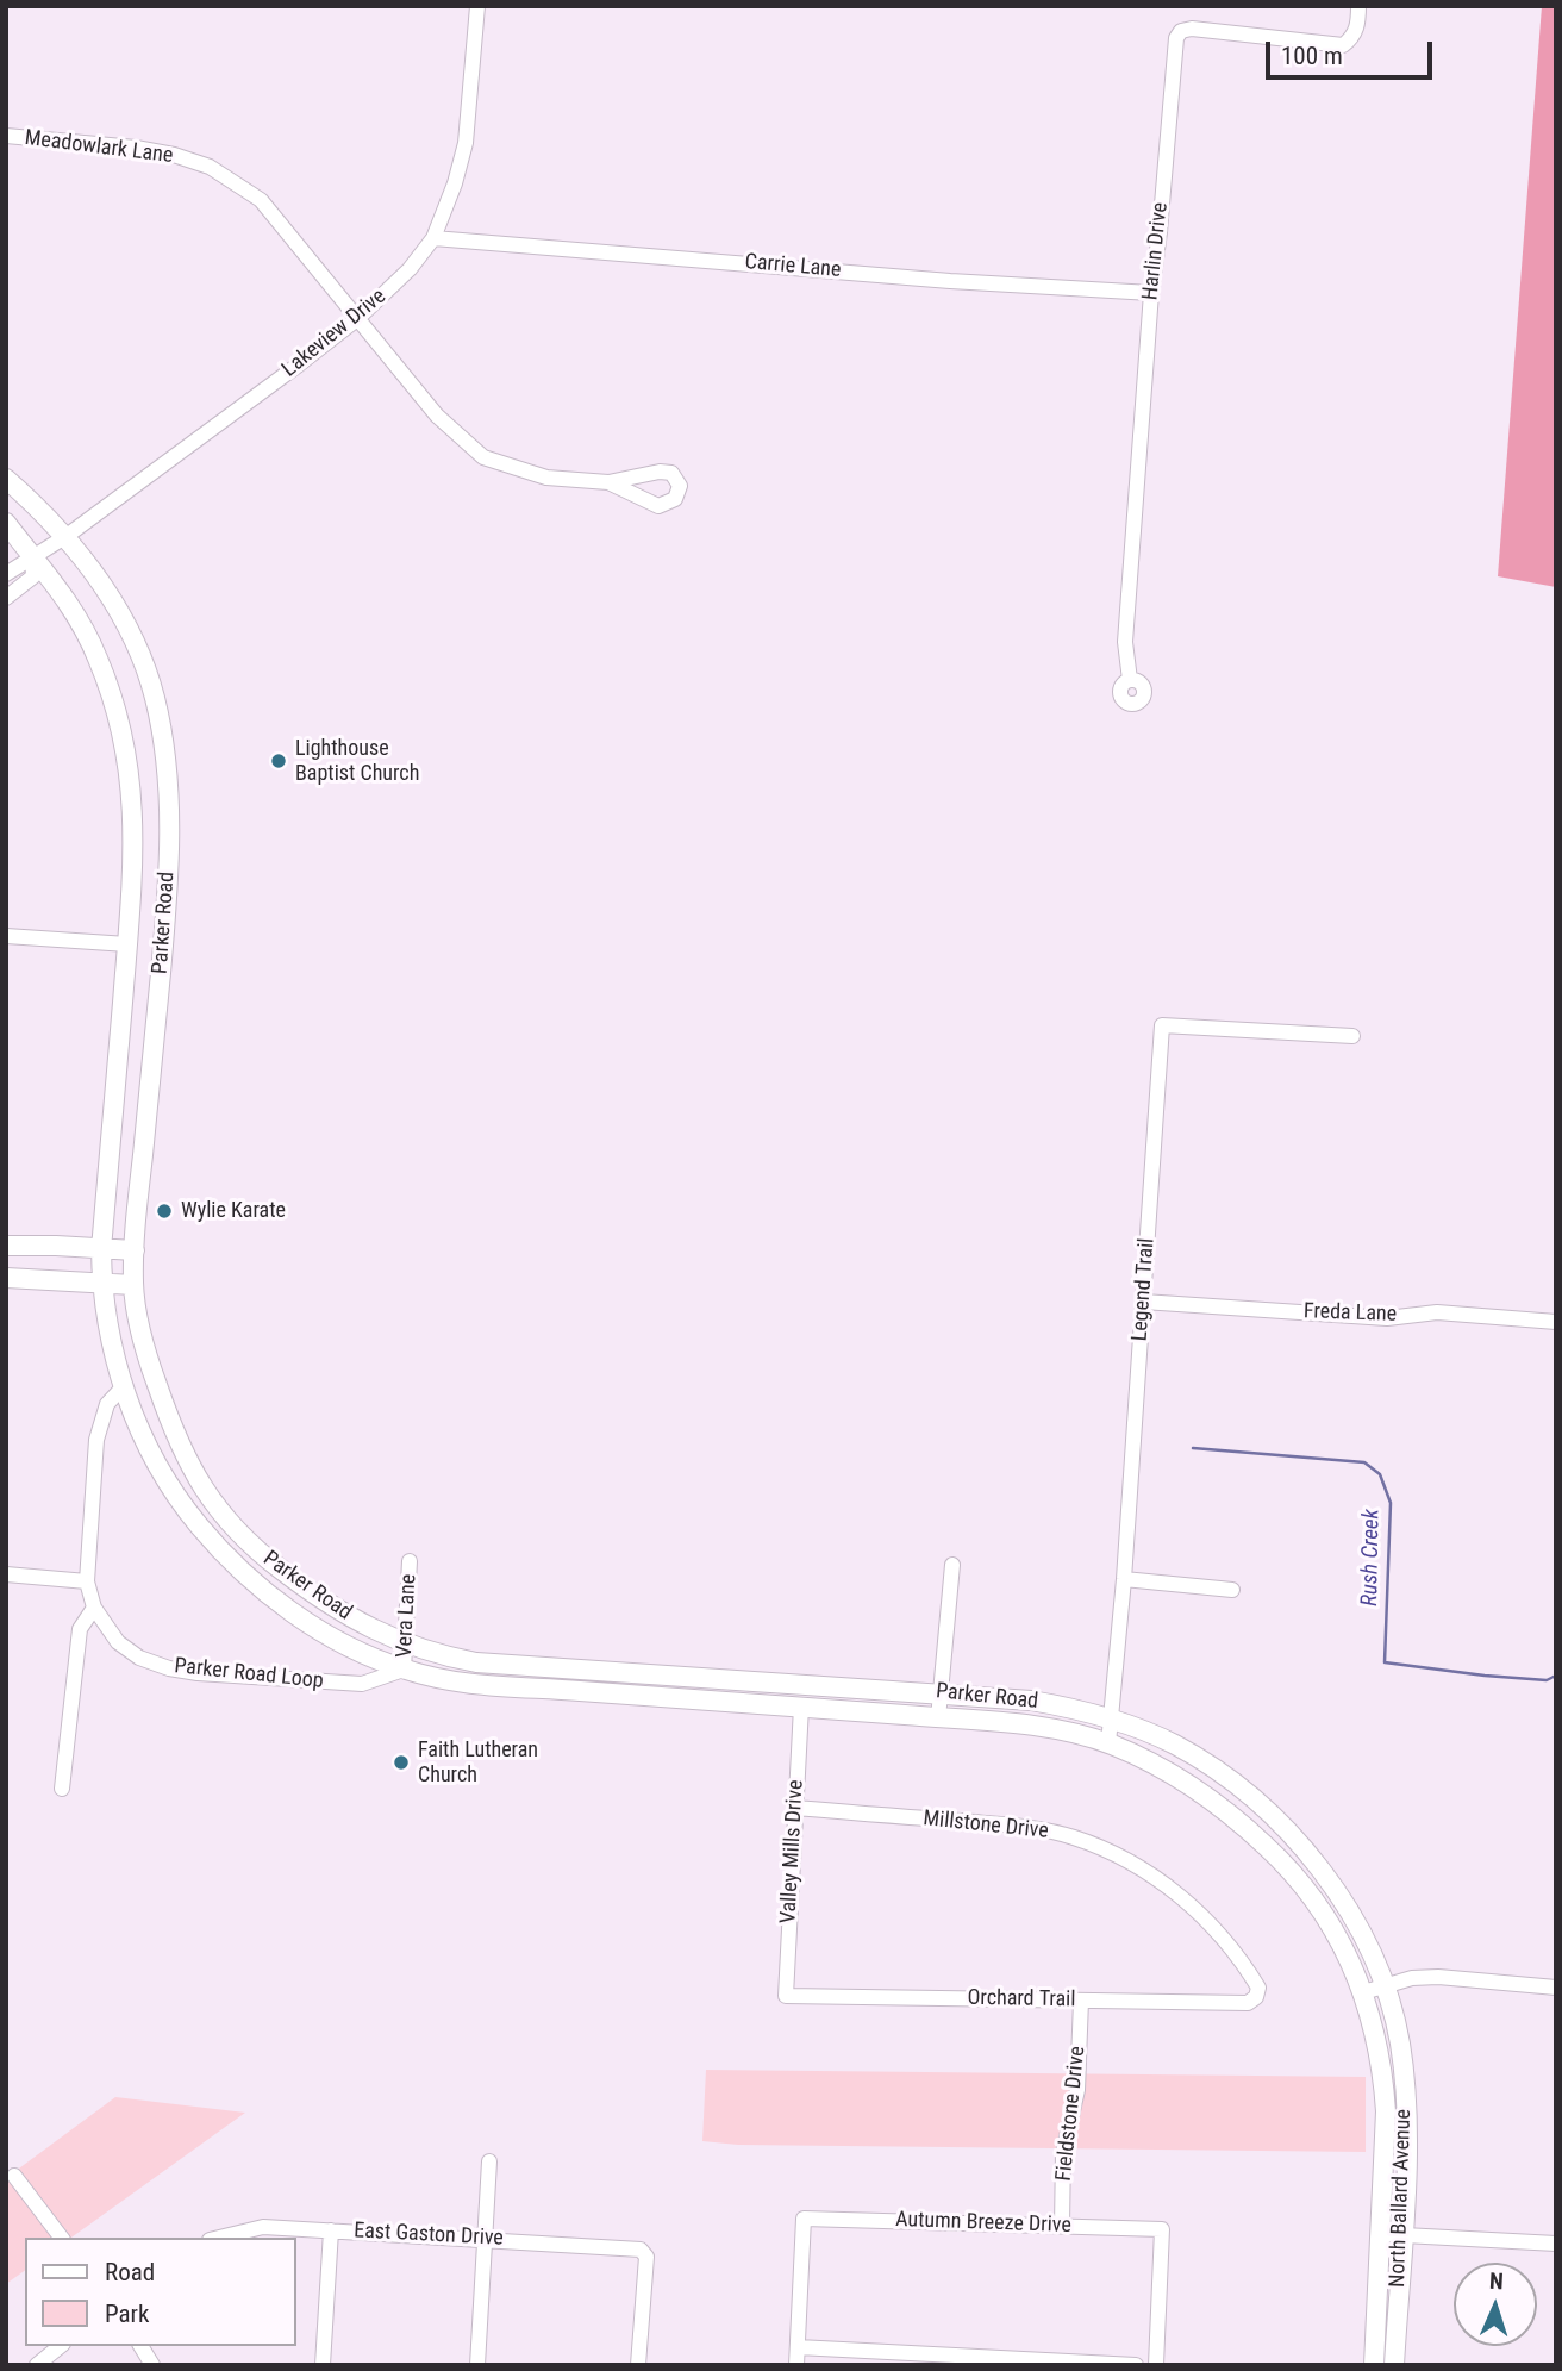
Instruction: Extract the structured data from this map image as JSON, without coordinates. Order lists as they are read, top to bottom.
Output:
{
  "streets": {
    "main road": ["Parker Road", "North Ballard Avenue"],
    "street": [
      "Meadowlark Lane",
      "Harlin Drive",
      "Carrie Lane",
      "Lakeview Drive",
      "Legend Trail",
      "Freda Lane",
      "Vera Lane",
      "Parker Road Loop",
      "Millstone Drive",
      "Valley Mills Drive",
      "Orchard Trail",
      "Fieldstone Drive",
      "Autumn Breeze Drive",
      "East Gaston Drive"
    ]
  },
  "crossings": [
    ["Meadowlark Lane", "Lakeview Drive"],
    ["Harlin Drive", "Carrie Lane"],
    ["Carrie Lane", "Lakeview Drive"],
    ["Lakeview Drive", "Parker Road"],
    ["Parker Road", "Legend Trail"],
    ["Parker Road", "Vera Lane"],
    ["Parker Road", "Parker Road Loop"],
    ["Parker Road", "Valley Mills Drive"],
    ["Parker Road", "North Ballard Avenue"],
    ["Legend Trail", "Freda Lane"],
    ["Vera Lane", "Parker Road Loop"],
    ["Millstone Drive", "Valley Mills Drive"],
    ["Millstone Drive", "Orchard Trail"],
    ["Valley Mills Drive", "Orchard Trail"],
    ["Orchard Trail", "Fieldstone Drive"],
    ["Fieldstone Drive", "Autumn Breeze Drive"]
  ],
  "water": ["Rush Creek"],
  "places": ["Lighthouse Baptist Church", "Wylie Karate", "Faith Lutheran Church"],
  "legend": ["Road", "Park"],
  "scale_bar": "100 m",
  "north": "top"
}
